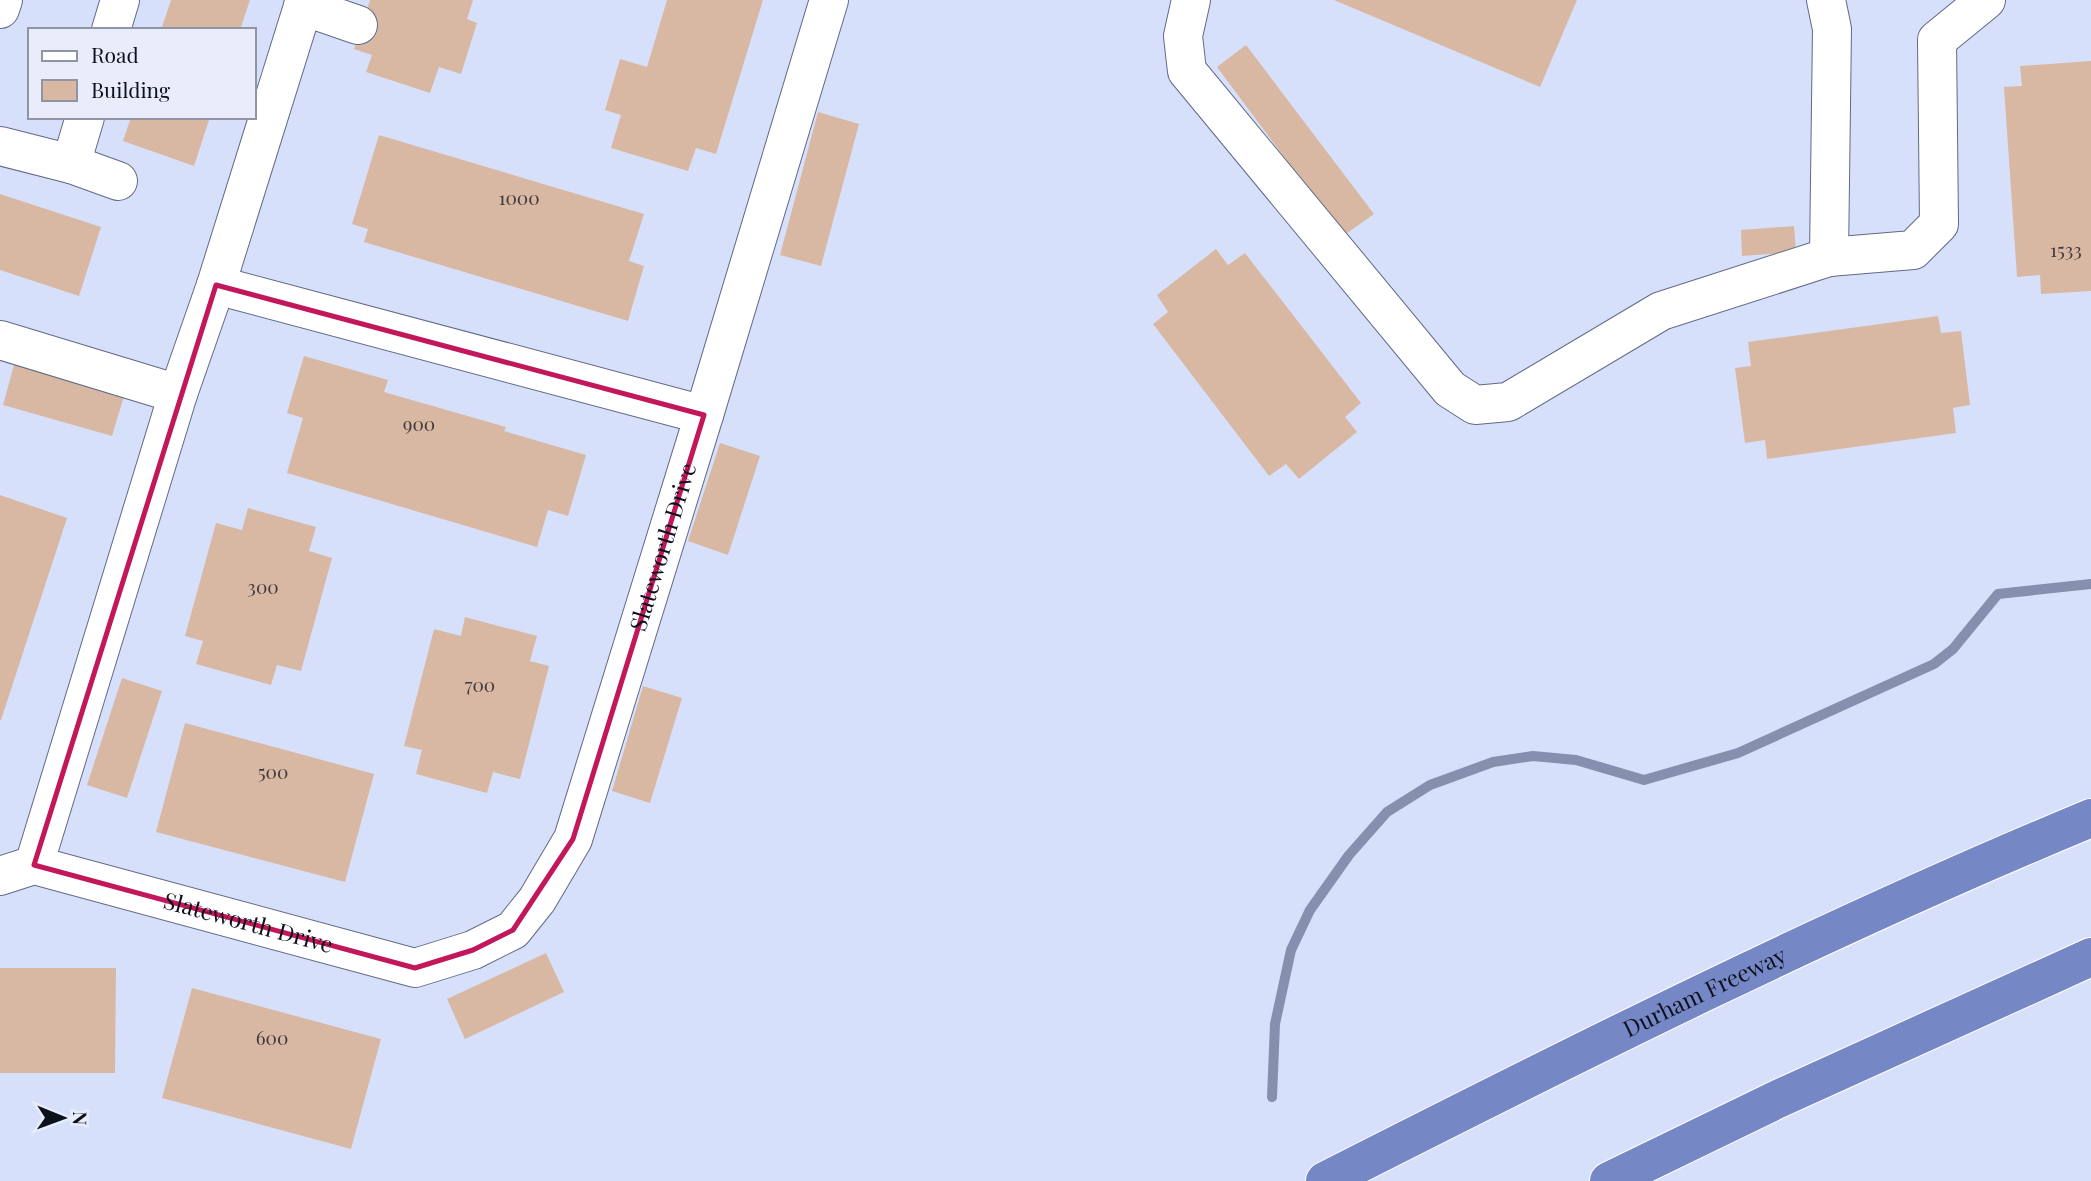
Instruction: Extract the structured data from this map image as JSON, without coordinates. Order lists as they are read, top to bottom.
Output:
{
  "streets": {
    "highway": ["Durham Freeway"],
    "street": ["Slateworth Drive"]
  },
  "house_numbers": [
    "1000",
    "1533",
    "900",
    "300",
    "700",
    "500",
    "600"
  ],
  "legend": ["Road", "Building"],
  "north": "right"
}
